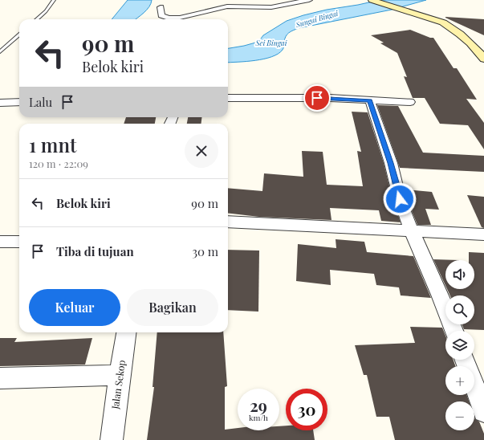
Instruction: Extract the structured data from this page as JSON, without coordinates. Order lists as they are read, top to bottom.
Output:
{
  "streets": {
    "street": ["Jalan Sekop"]
  },
  "water": ["Sungai Bingai", "Sei Bingai"],
  "page": {
    "turn": ["90 m", "Belok kiri"],
    "then": "Lalu",
    "heading": ["1 mnt", "120 m · 22:09"],
    "list": [
      {
        "name": "Belok kiri",
        "value": "90 m"
      },
      {
        "name": "Tiba di tujuan",
        "value": "30 m"
      }
    ],
    "map_buttons": ["+", "−"],
    "buttons": ["Keluar", "Bagikan"],
    "speed": "29 km/h",
    "limit": "30"
  }
}
